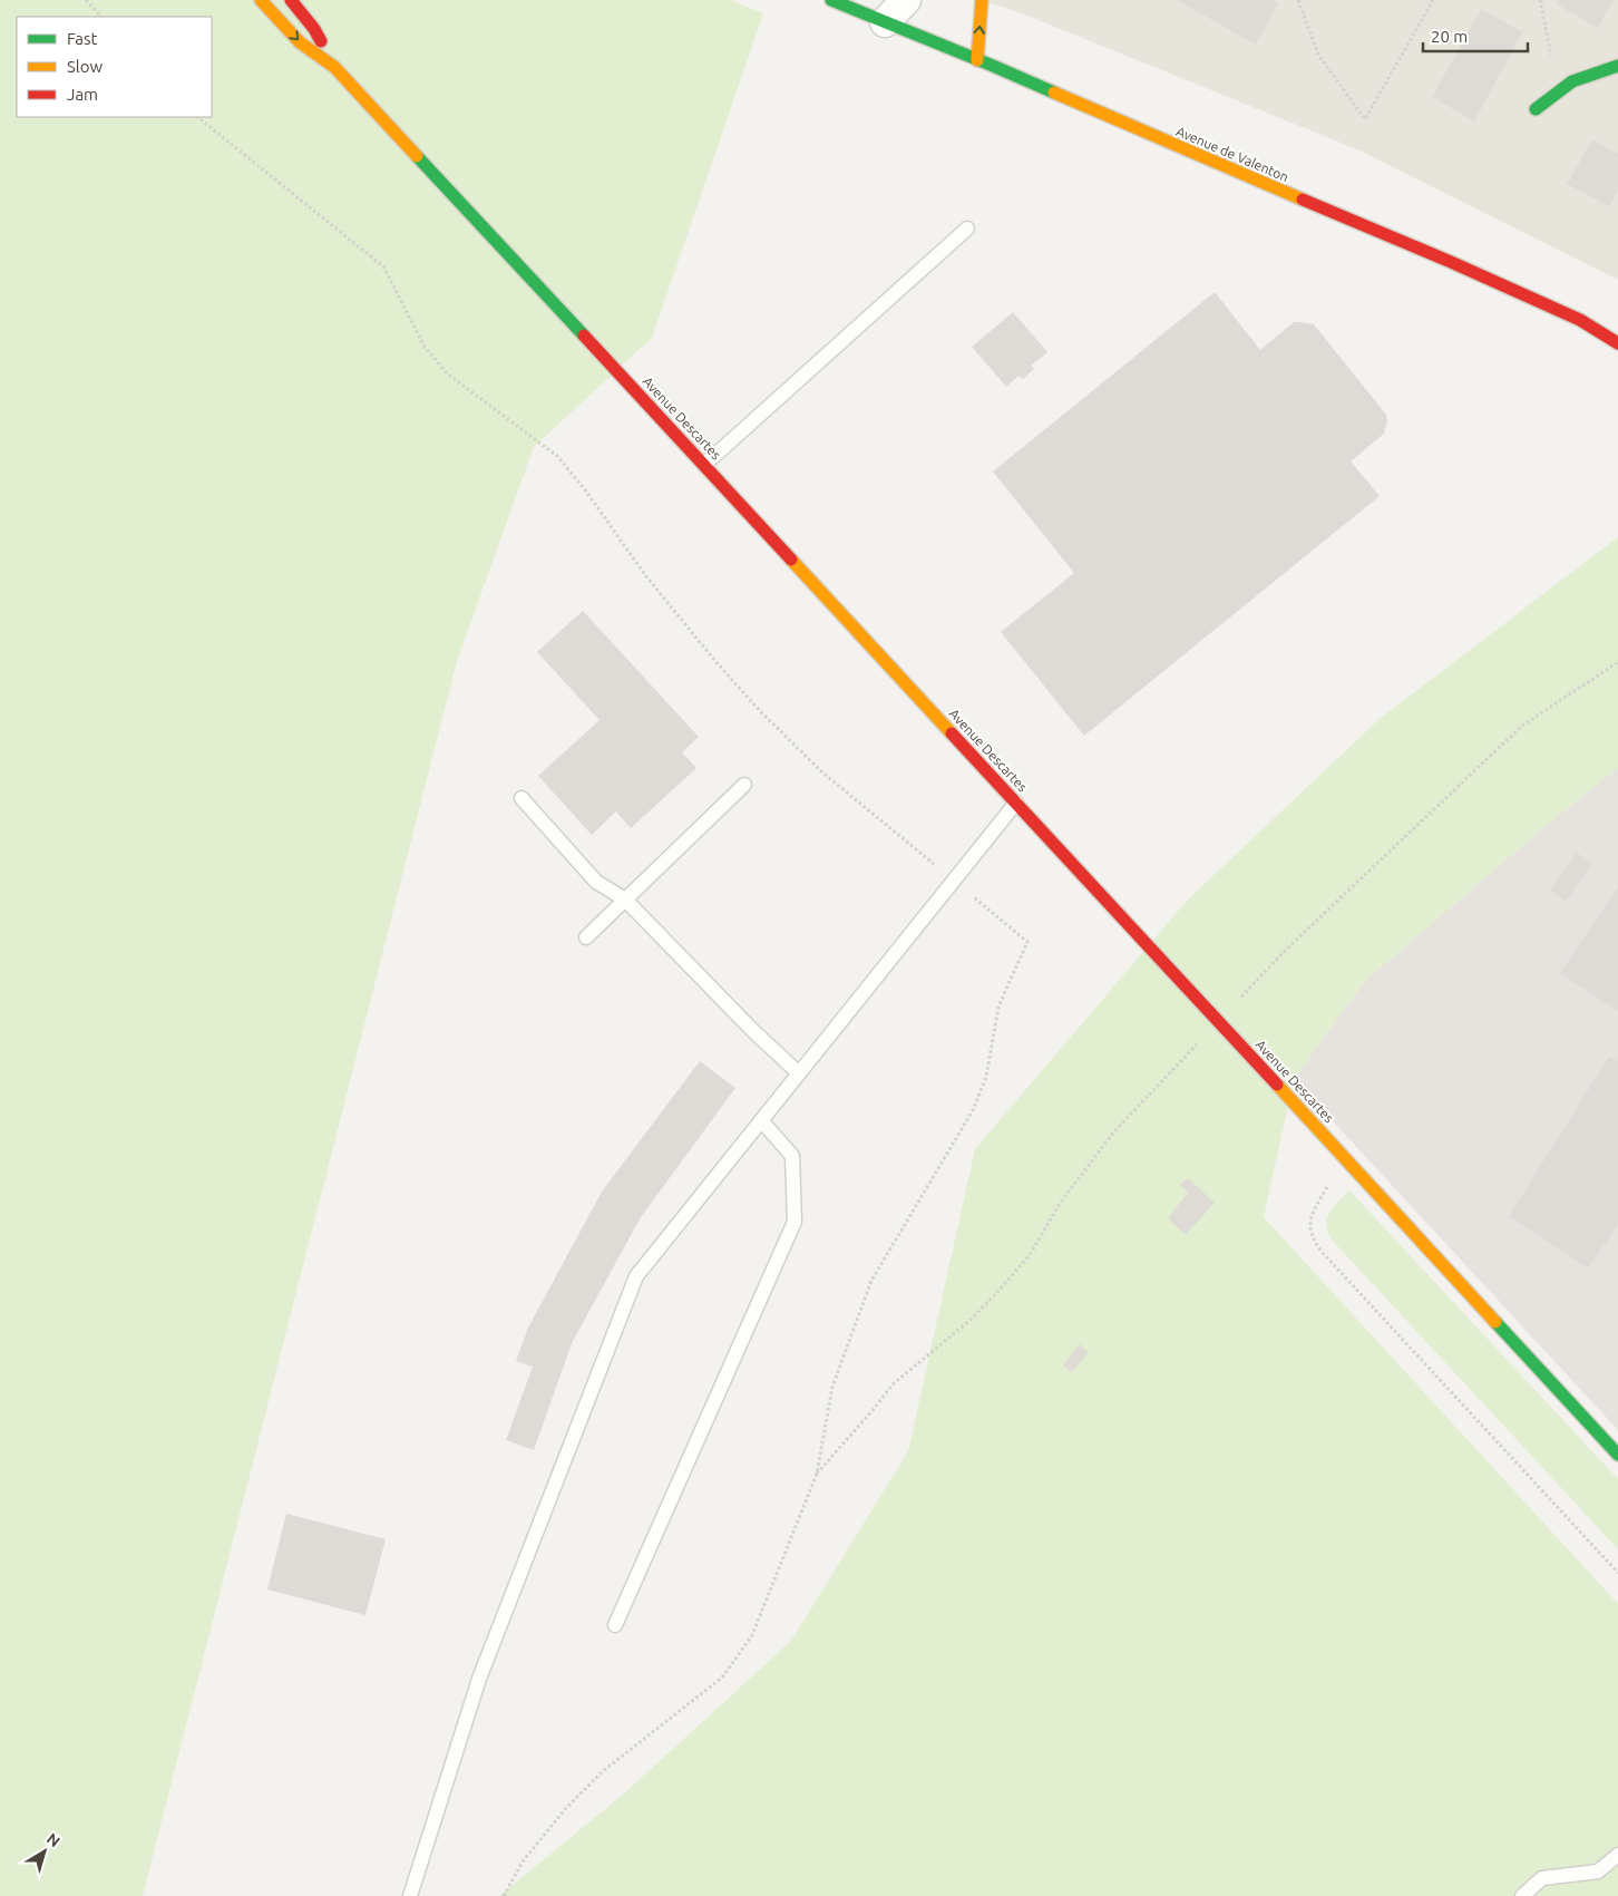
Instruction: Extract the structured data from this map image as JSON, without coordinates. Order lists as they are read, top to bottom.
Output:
{
  "streets": {
    "main road": ["Avenue de Valenton", "Avenue Descartes"]
  },
  "legend": ["Fast", "Slow", "Jam"],
  "scale_bar": "20 m",
  "north": "top right"
}
